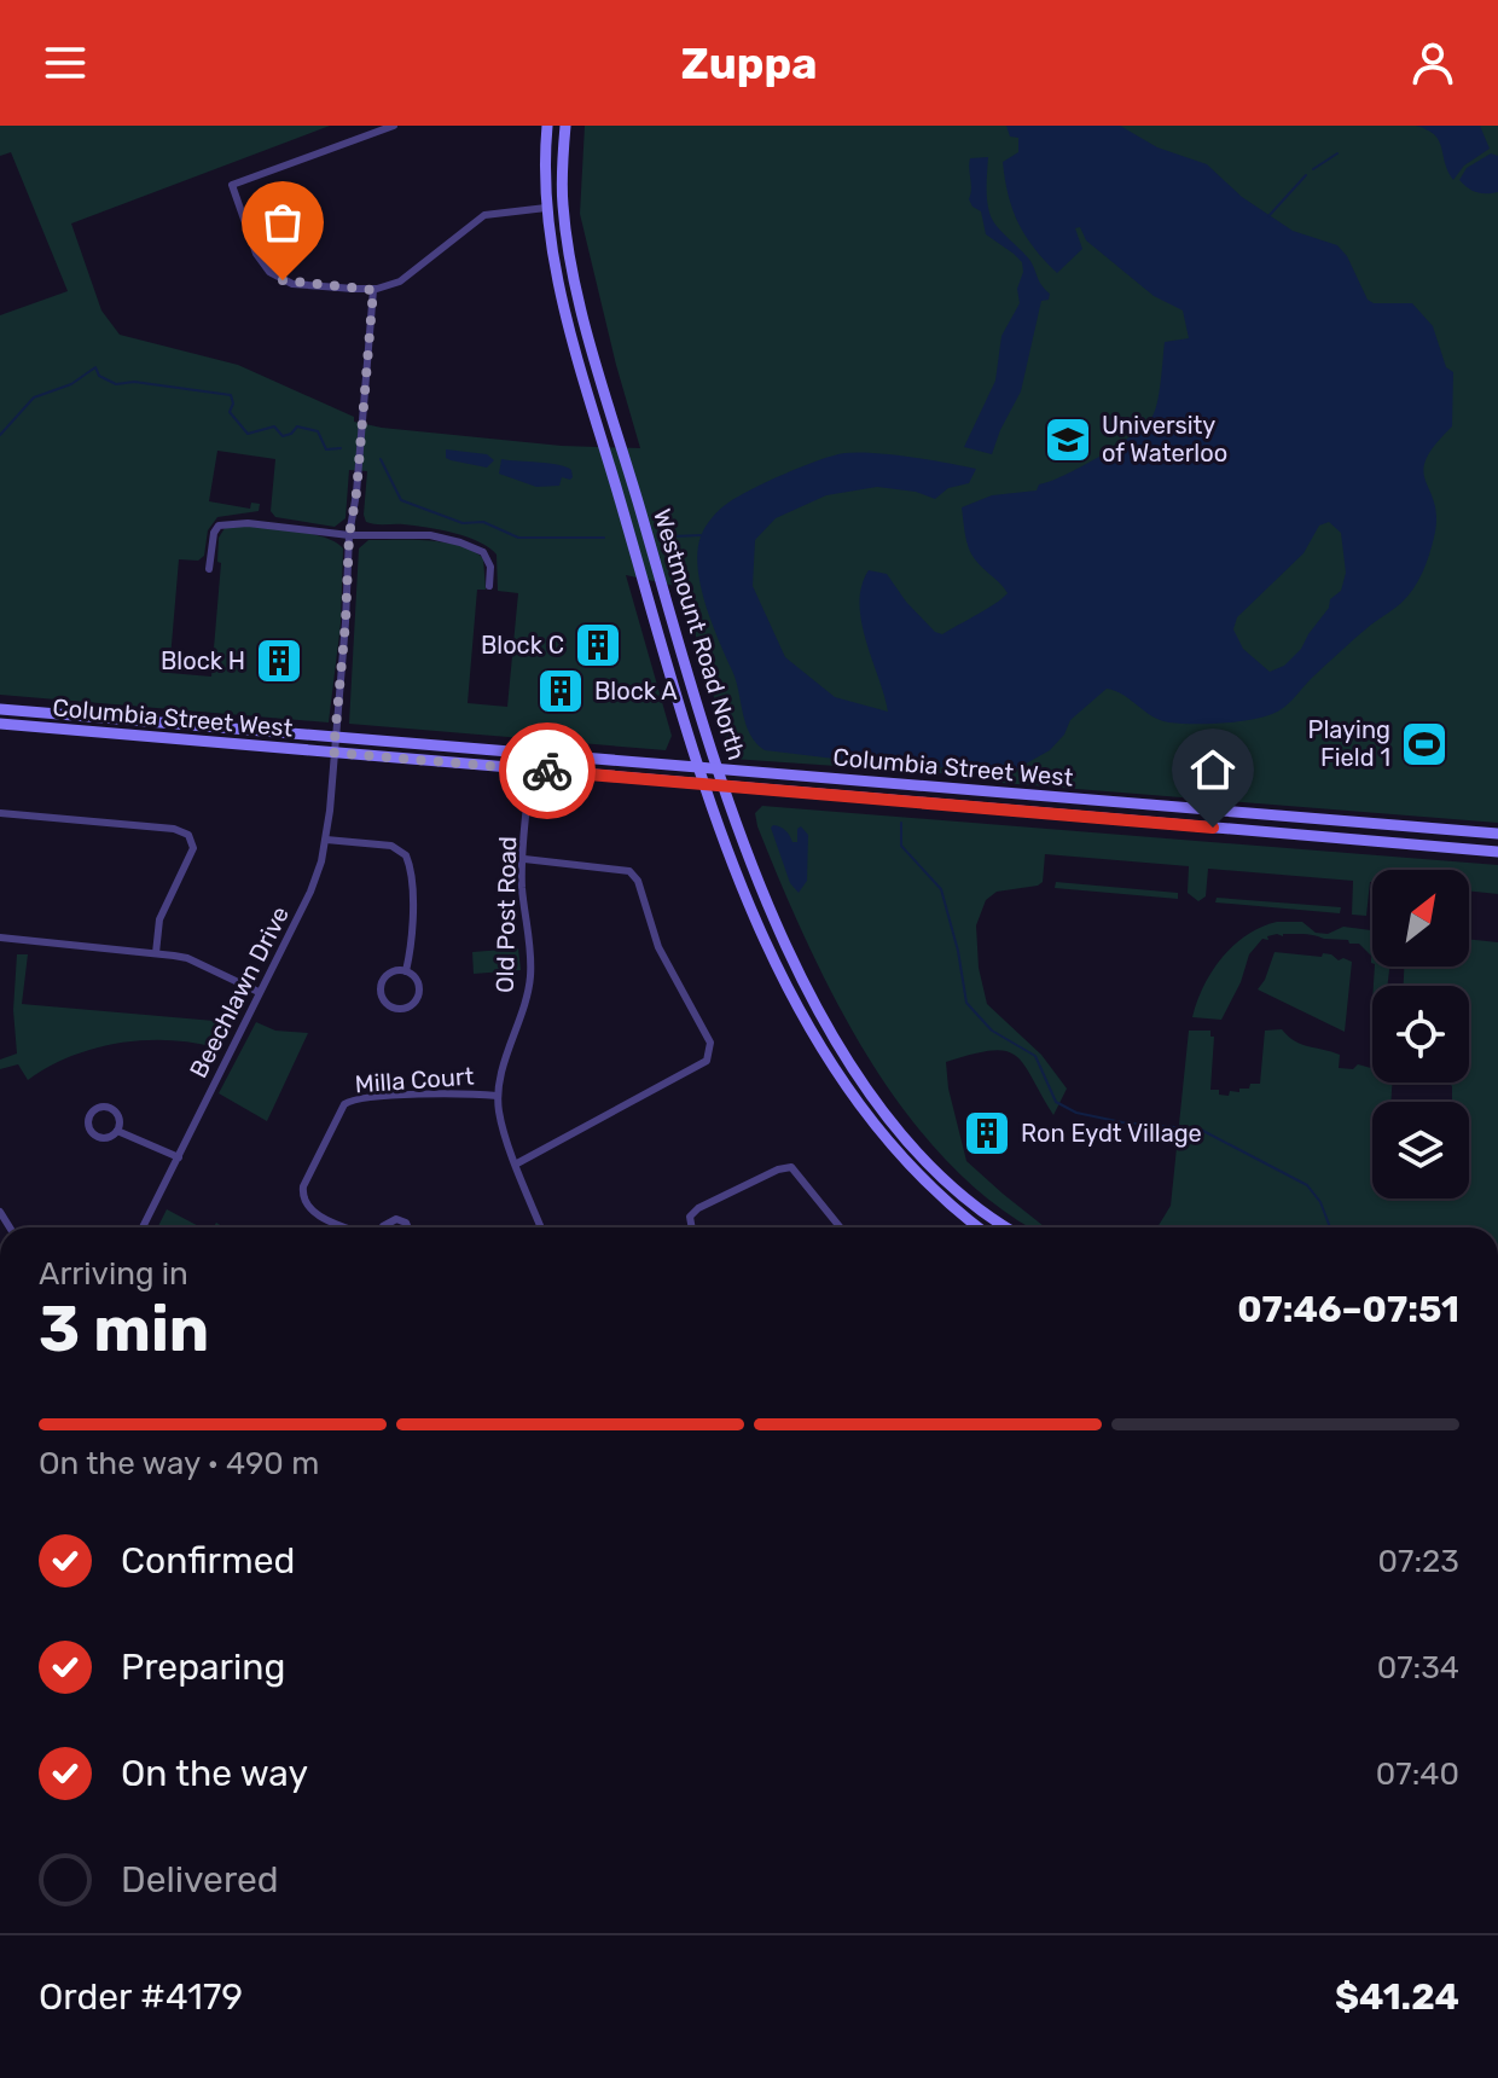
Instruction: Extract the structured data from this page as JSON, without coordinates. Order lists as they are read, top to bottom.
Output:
{
  "streets": {
    "main road": ["Westmount Road North", "Columbia Street West"],
    "street": ["Old Post Road", "Beechlawn Drive", "Milla Court"]
  },
  "crossings": [
    ["Westmount Road North", "Columbia Street West"],
    ["Columbia Street West", "Old Post Road"],
    ["Columbia Street West", "Beechlawn Drive"],
    ["Old Post Road", "Milla Court"]
  ],
  "places": {
    "school or university": ["University of Waterloo"],
    "building": [
      "Block C",
      "Block H",
      "Block A",
      "Ron Eydt Village"
    ],
    "sports": ["Playing Field 1"]
  },
  "north": "top right",
  "page": {
    "header": "Zuppa",
    "heading": ["3 min", "Arriving in", "07:46–07:51"],
    "panel": ["Order #4179", "$41.24"],
    "bar": "On the way · 490 m",
    "list": [
      ["Confirmed", "07:23"],
      ["Preparing", "07:34"],
      ["On the way", "07:40"],
      "Delivered"
    ]
  }
}
